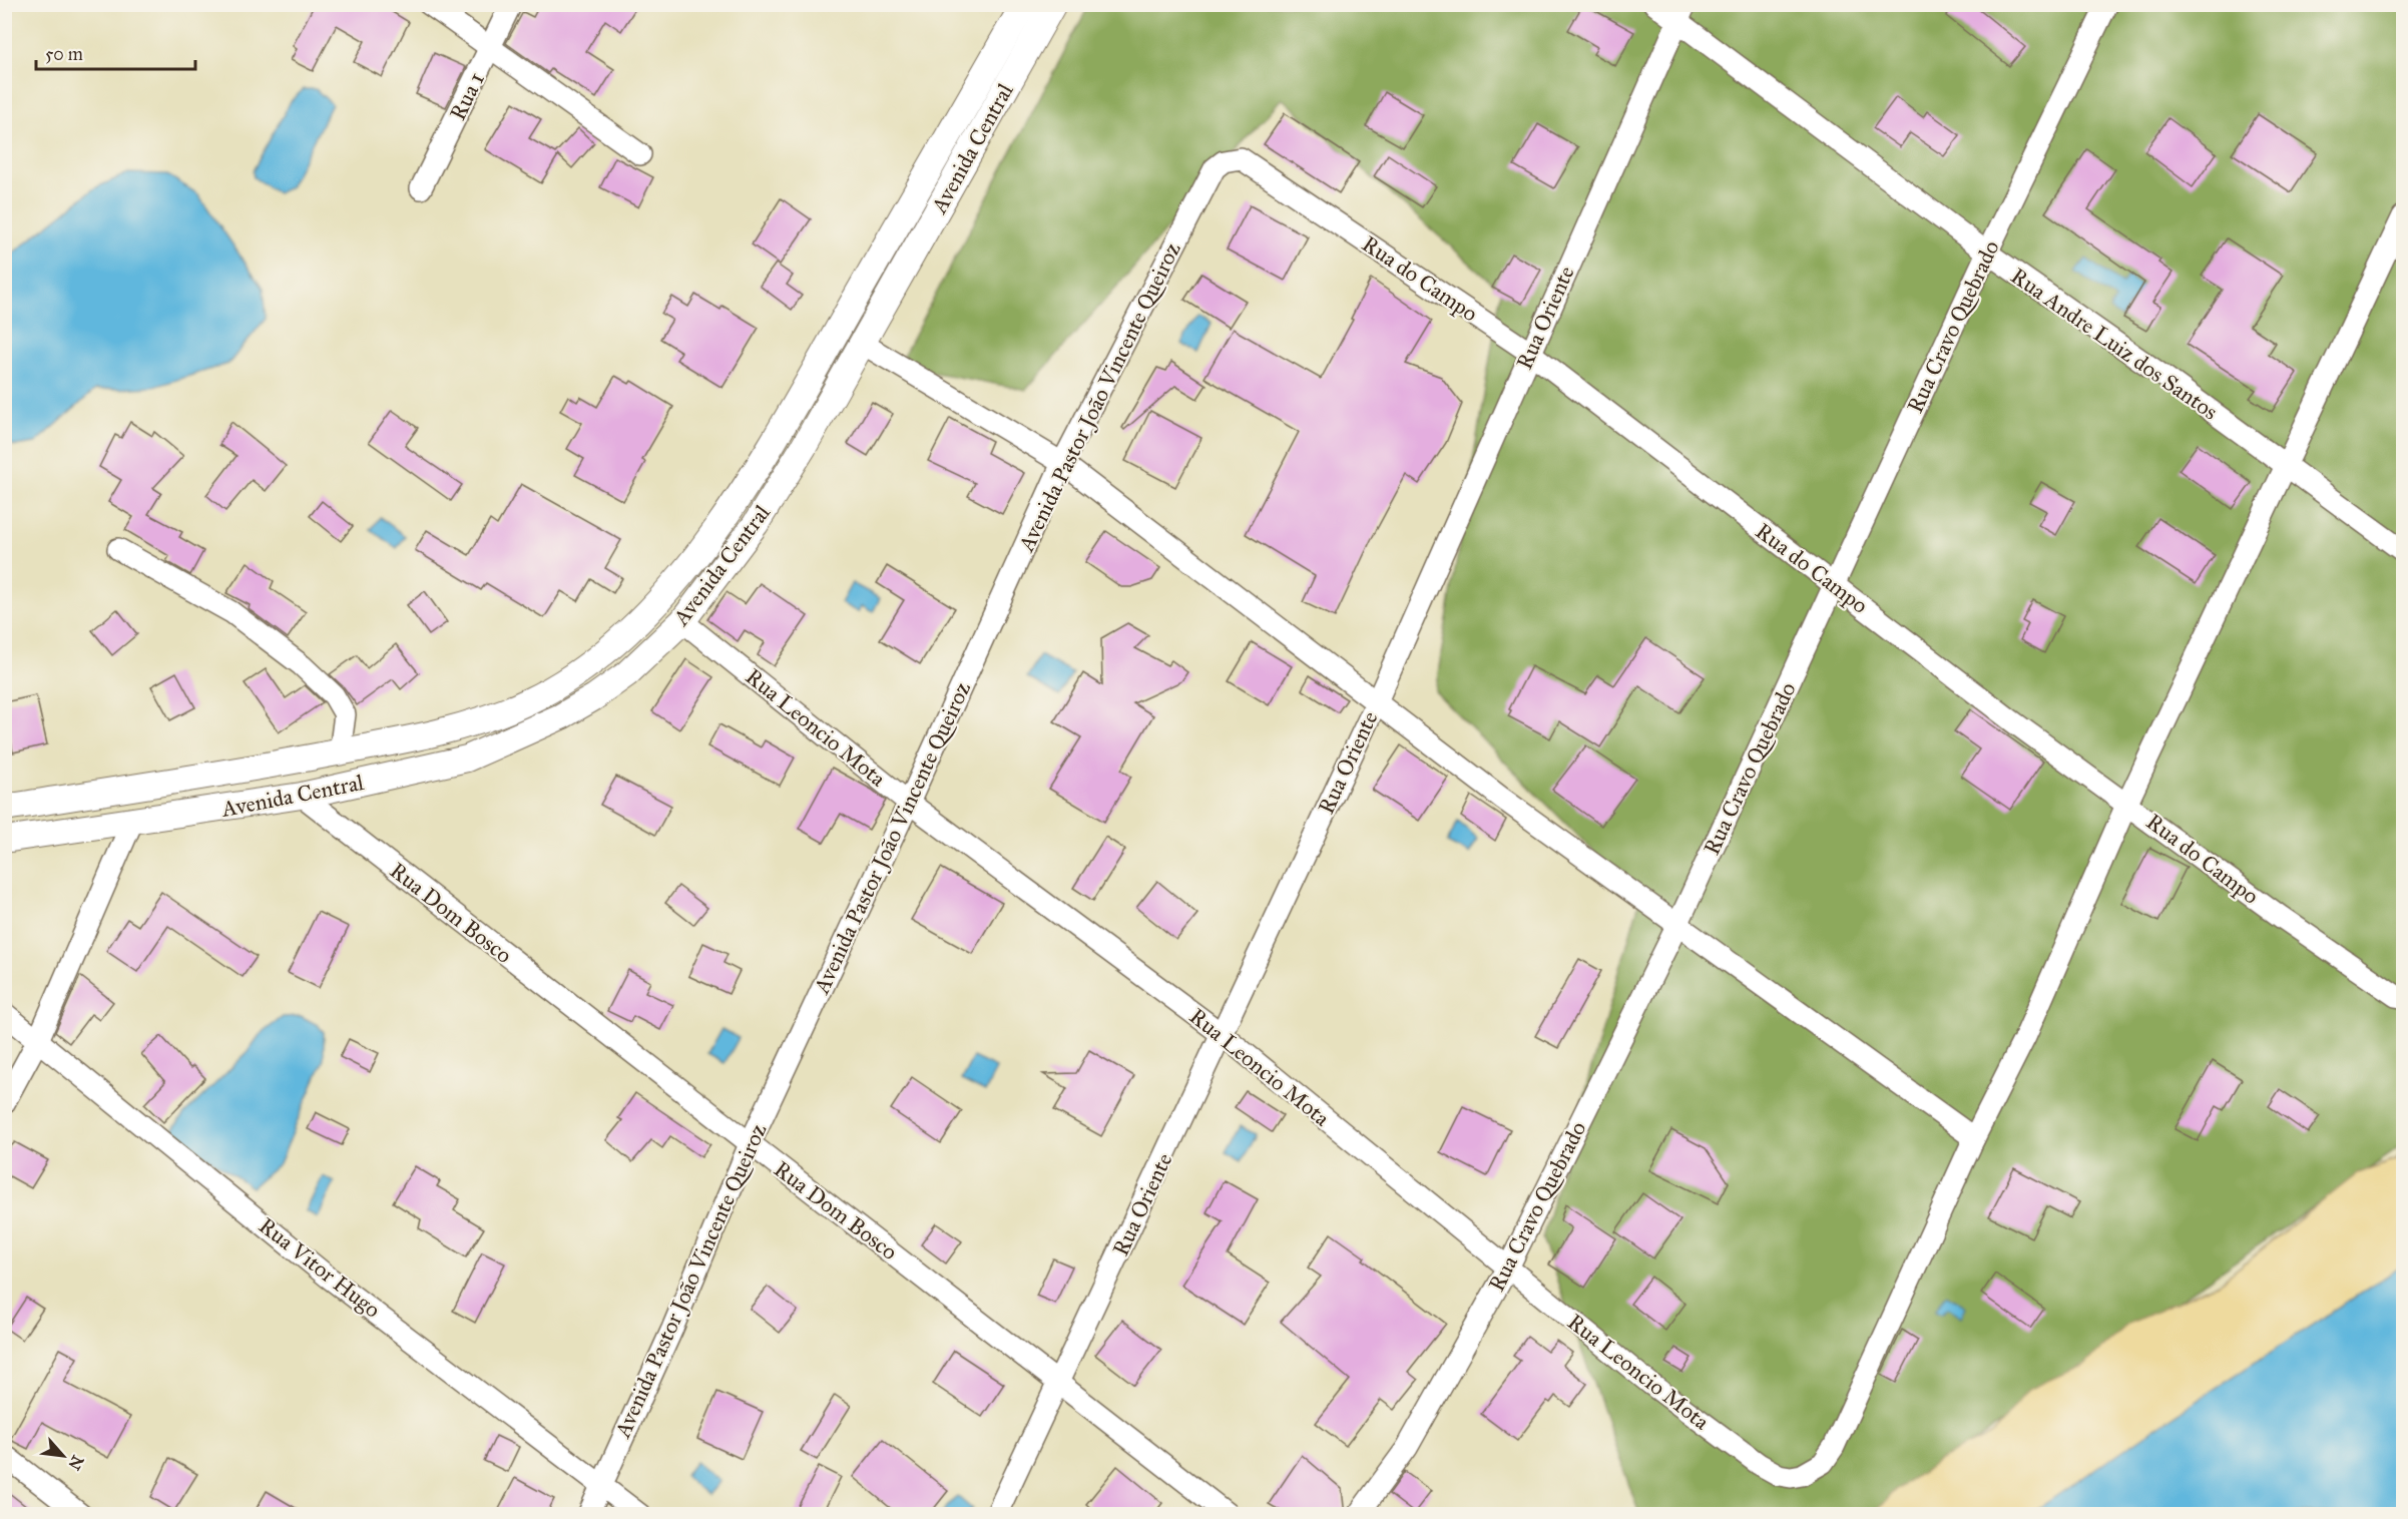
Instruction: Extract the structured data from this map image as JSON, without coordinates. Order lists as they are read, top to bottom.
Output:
{
  "streets": {
    "main road": ["Avenida Central"],
    "street": [
      "Rua 1",
      "Rua do Campo",
      "Rua Oriente",
      "Rua Cravo Quebrado",
      "Rua Andre Luiz dos Santos",
      "Avenida Pastor João Vincente Queiroz",
      "Rua Leoncio Mota",
      "Rua Dom Bosco",
      "Rua Vitor Hugo"
    ]
  },
  "crossings": [
    ["Avenida Central", "Rua Leoncio Mota"],
    ["Avenida Central", "Rua Dom Bosco"],
    ["Rua do Campo", "Rua Oriente"],
    ["Rua do Campo", "Rua Cravo Quebrado"],
    ["Rua do Campo", "Avenida Pastor João Vincente Queiroz"],
    ["Rua do Campo", "Rua Leoncio Mota"],
    ["Rua Oriente", "Rua Andre Luiz dos Santos"],
    ["Rua Oriente", "Rua Leoncio Mota"],
    ["Rua Oriente", "Rua Dom Bosco"],
    ["Rua Cravo Quebrado", "Rua Andre Luiz dos Santos"],
    ["Rua Cravo Quebrado", "Rua Leoncio Mota"],
    ["Rua Andre Luiz dos Santos", "Rua Leoncio Mota"],
    ["Avenida Pastor João Vincente Queiroz", "Rua Leoncio Mota"],
    ["Avenida Pastor João Vincente Queiroz", "Rua Dom Bosco"],
    ["Avenida Pastor João Vincente Queiroz", "Rua Vitor Hugo"]
  ],
  "scale_bar": "50 m",
  "north": "bottom right"
}
